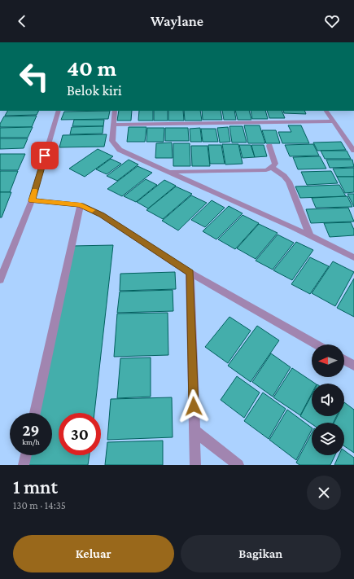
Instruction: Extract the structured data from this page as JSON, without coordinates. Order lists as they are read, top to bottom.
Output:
{
  "north": "left",
  "page": {
    "header": "Waylane",
    "turn": ["40 m", "Belok kiri"],
    "speed": "29 km/h",
    "limit": "30",
    "heading": ["1 mnt", "130 m · 14:35"],
    "buttons": ["Keluar", "Bagikan"]
  }
}
